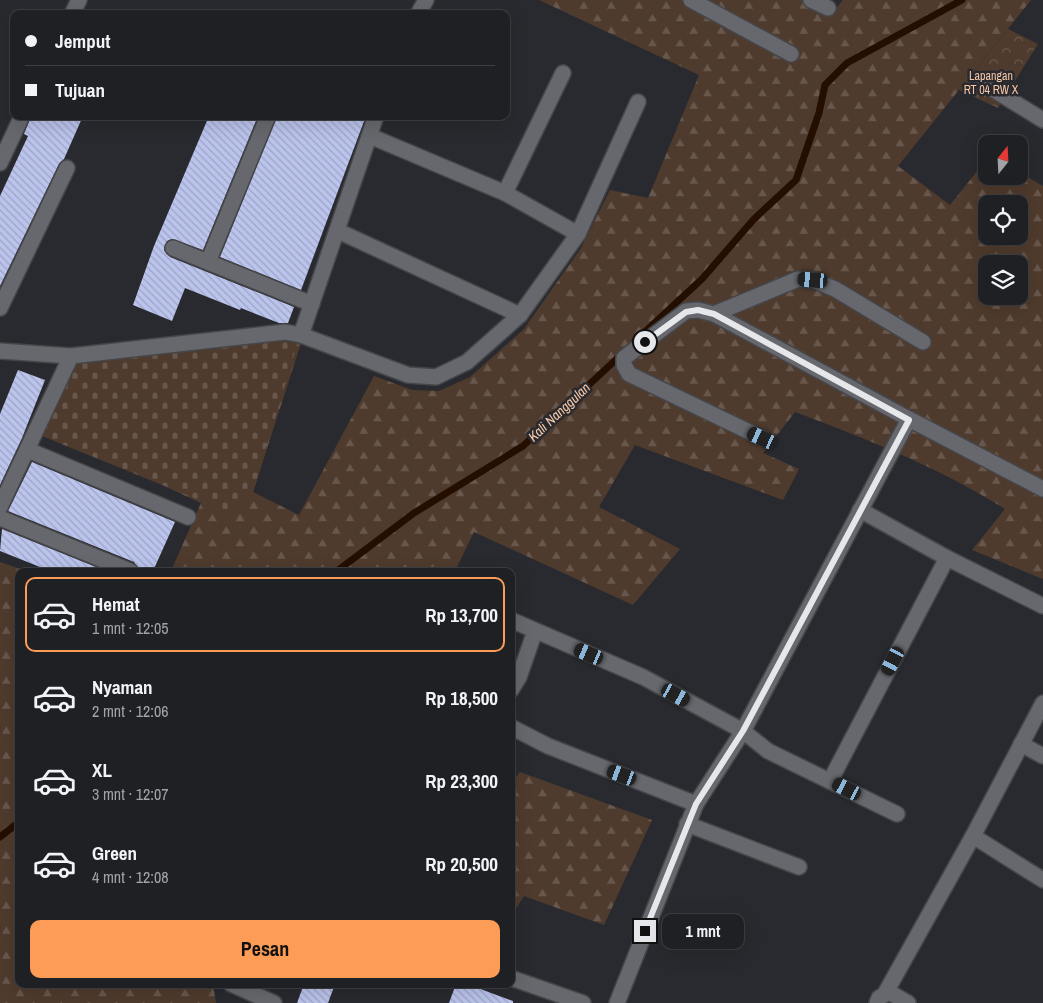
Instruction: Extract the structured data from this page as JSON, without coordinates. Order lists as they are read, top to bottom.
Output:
{
  "water": ["Kali Nanggulan"],
  "parks": ["Lapangan RT 04 RW X"],
  "north": "top",
  "page": {
    "banner": ["Jemput", "Tujuan"],
    "list": [
      {
        "name": "Hemat",
        "note": "1 mnt · 12:05",
        "value": "Rp 13,700"
      },
      {
        "name": "Nyaman",
        "note": "2 mnt · 12:06",
        "value": "Rp 18,500"
      },
      {
        "name": "XL",
        "note": "3 mnt · 12:07",
        "value": "Rp 23,300"
      },
      {
        "name": "Green",
        "note": "4 mnt · 12:08",
        "value": "Rp 20,500"
      }
    ],
    "buttons": "Pesan",
    "bubble": "1 mnt"
  }
}
